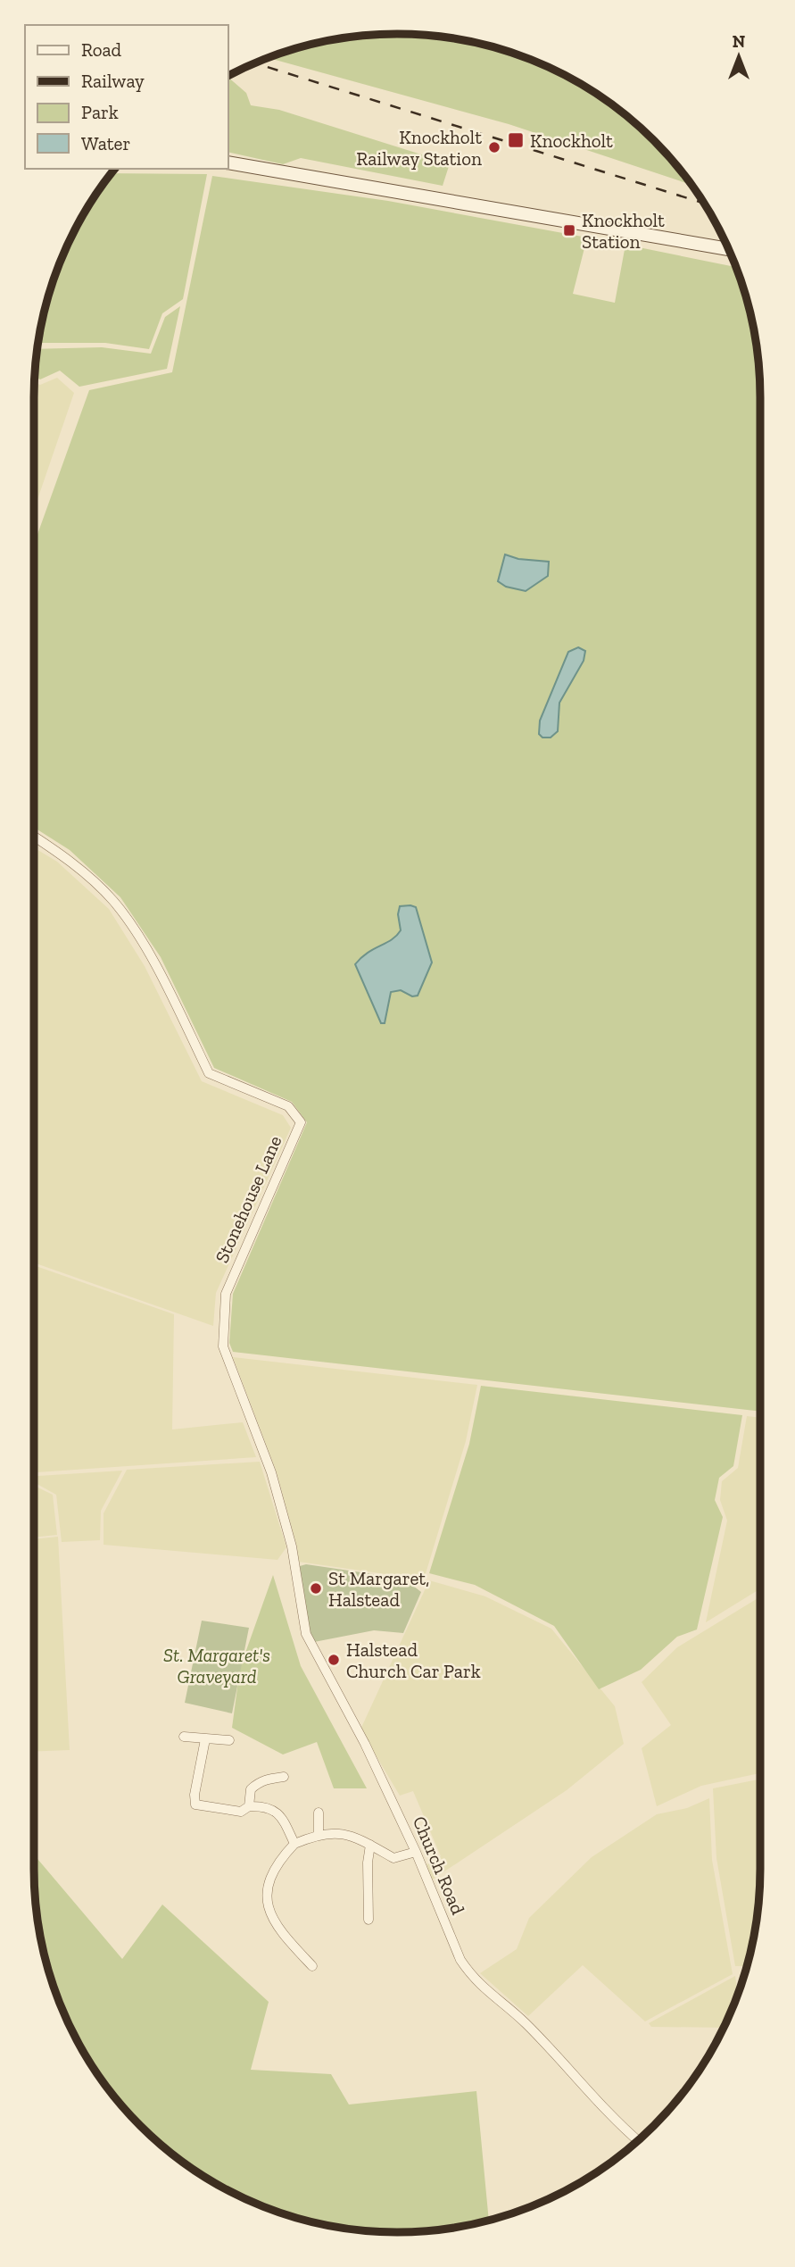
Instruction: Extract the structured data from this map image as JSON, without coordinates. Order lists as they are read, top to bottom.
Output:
{
  "streets": {
    "street": ["Stonehouse Lane", "Church Road"]
  },
  "crossings": [
    ["Stonehouse Lane", "Church Road"]
  ],
  "parks": ["St. Margaret's Graveyard"],
  "places": {
    "transit": ["Knockholt", "Knockholt Station"],
    "other": ["Knockholt Railway Station", "St Margaret, Halstead", "Halstead Church Car Park"]
  },
  "legend": [
    "Road",
    "Railway",
    "Park",
    "Water"
  ],
  "north": "top"
}
